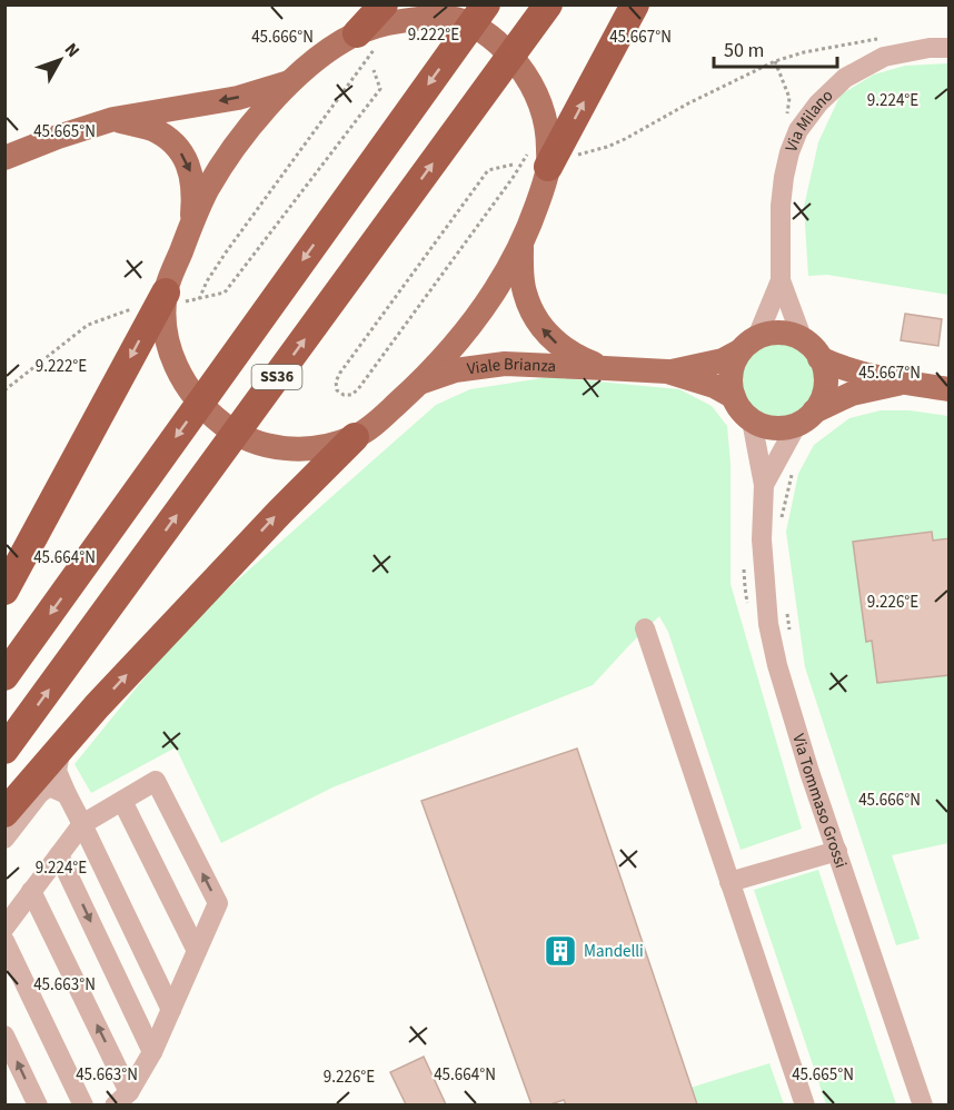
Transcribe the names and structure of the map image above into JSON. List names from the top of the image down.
{
  "streets": {
    "highway": ["SS36"],
    "main road": ["Viale Brianza"],
    "street": ["Via Milano", "Via Tommaso Grossi"]
  },
  "crossings": [
    ["Via Milano", "Viale Brianza"],
    ["Via Milano", "Via Tommaso Grossi"],
    ["Viale Brianza", "Via Tommaso Grossi"]
  ],
  "places": {
    "building": ["Mandelli"]
  },
  "scale_bar": "50 m",
  "north": "top right",
  "coordinates": [
    "9.222°E",
    "45.666°N",
    "45.667°N",
    "9.224°E",
    "45.665°N",
    "45.664°N",
    "9.226°E",
    "45.663°N"
  ]
}
